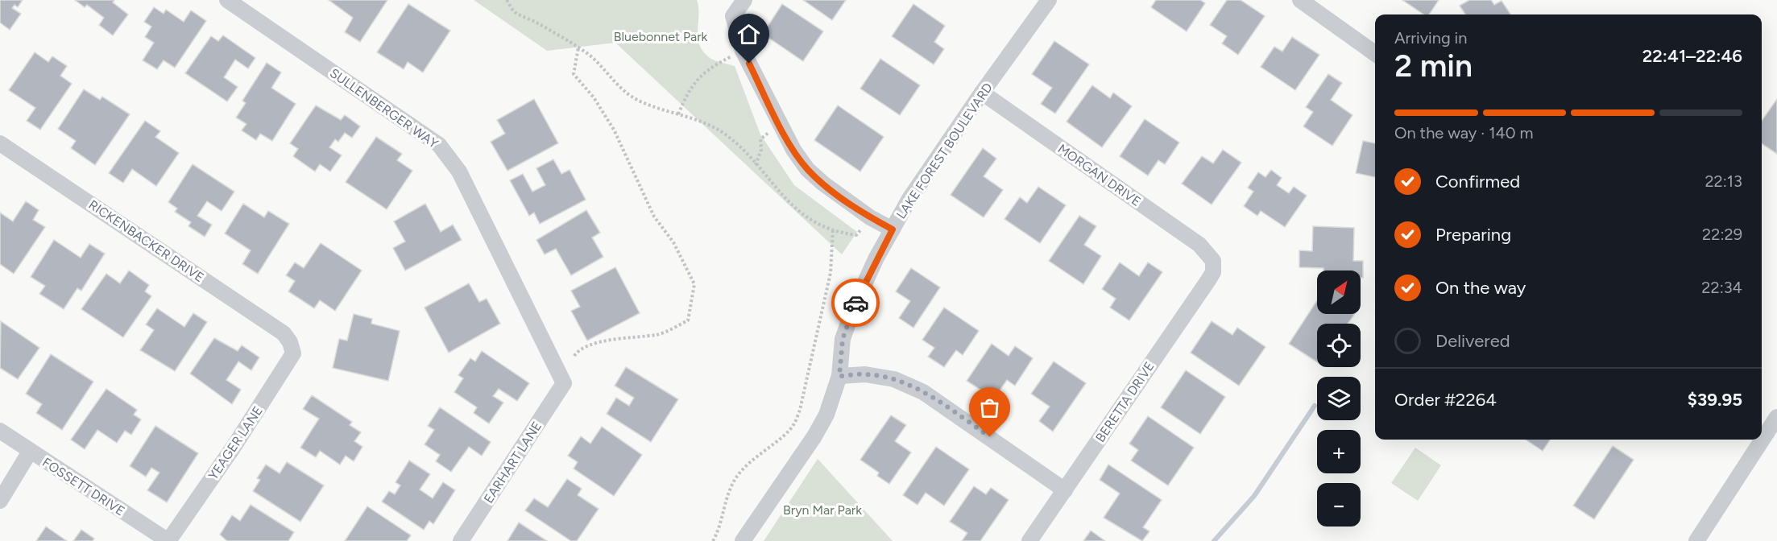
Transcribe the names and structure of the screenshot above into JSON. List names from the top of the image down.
{
  "streets": {
    "street": [
      "SULLENBERGER WAY",
      "LAKE FOREST BOULEVARD",
      "MORGAN DRIVE",
      "RICKENBACKER DRIVE",
      "BERETTA DRIVE",
      "YEAGER LANE",
      "EARHART LANE",
      "FOSSETT DRIVE"
    ]
  },
  "crossings": [
    ["SULLENBERGER WAY", "EARHART LANE"],
    ["LAKE FOREST BOULEVARD", "MORGAN DRIVE"],
    ["MORGAN DRIVE", "BERETTA DRIVE"],
    ["RICKENBACKER DRIVE", "YEAGER LANE"],
    ["YEAGER LANE", "FOSSETT DRIVE"]
  ],
  "parks": ["Bluebonnet Park", "Bryn Mar Park"],
  "north": "top right",
  "page": {
    "heading": ["2 min", "Arriving in", "22:41–22:46"],
    "panel": ["Order #2264", "$39.95"],
    "bar": "On the way · 140 m",
    "list": [
      ["Confirmed", "22:13"],
      ["Preparing", "22:29"],
      ["On the way", "22:34"],
      "Delivered"
    ],
    "map_buttons": ["+", "−"]
  }
}
